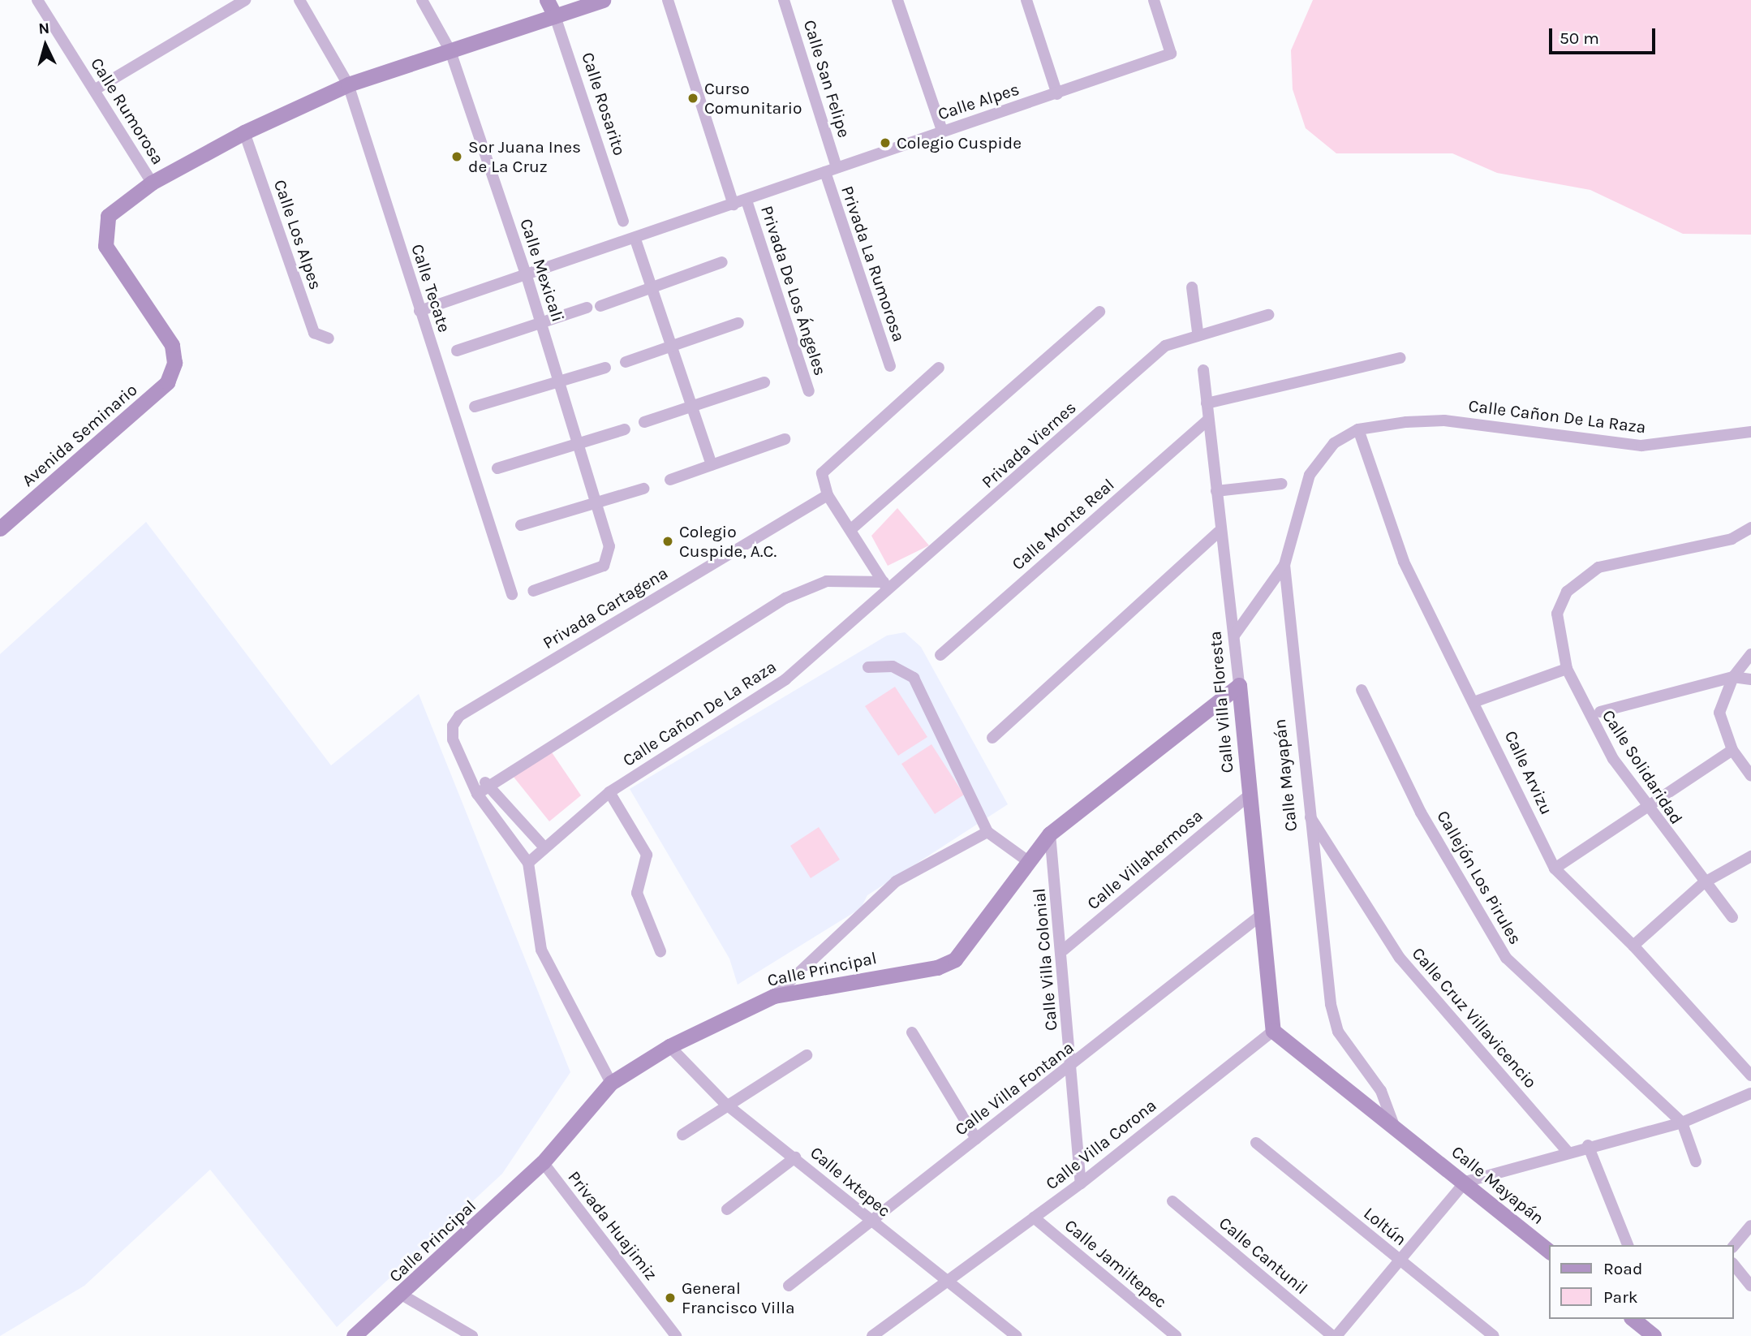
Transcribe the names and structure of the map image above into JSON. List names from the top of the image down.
{
  "streets": {
    "street": [
      "Calle San Felipe",
      "Calle Alpes",
      "Calle Rosarito",
      "Calle Rumorosa",
      "Calle Los Alpes",
      "Privada La Rumorosa",
      "Calle Mexicali",
      "Calle Tecate",
      "Privada De Los Ángeles",
      "Calle Cañon De La Raza",
      "Avenida Seminario",
      "Privada Viernes",
      "Calle Monte Real",
      "Privada Cartagena",
      "Calle Villa Floresta",
      "Calle Solidaridad",
      "Calle Arvizu",
      "Calle Mayapán",
      "Calle Villahermosa",
      "Callejón Los Pirules",
      "Calle Villa Colonial",
      "Calle Principal",
      "Calle Cruz Villavicencio",
      "Calle Villa Fontana",
      "Calle Villa Corona",
      "Calle Ixtepec",
      "Privada Huajimiz",
      "Loltún",
      "Calle Cantunil",
      "Calle Jamiltepec"
    ]
  },
  "crossings": [
    ["Calle San Felipe", "Calle Alpes"],
    ["Calle San Felipe", "Privada La Rumorosa"],
    ["Calle Alpes", "Privada La Rumorosa"],
    ["Calle Alpes", "Calle Mexicali"],
    ["Calle Alpes", "Calle Tecate"],
    ["Calle Alpes", "Privada De Los Ángeles"],
    ["Calle Rumorosa", "Avenida Seminario"],
    ["Calle Cañon De La Raza", "Privada Viernes"],
    ["Calle Cañon De La Raza", "Privada Cartagena"],
    ["Calle Cañon De La Raza", "Calle Arvizu"],
    ["Calle Cañon De La Raza", "Calle Mayapán"],
    ["Calle Monte Real", "Calle Villa Floresta"],
    ["Privada Cartagena", "Calle Principal"],
    ["Calle Villa Floresta", "Calle Mayapán"],
    ["Calle Villa Floresta", "Calle Villahermosa"],
    ["Calle Villa Floresta", "Calle Principal"],
    ["Calle Villa Floresta", "Calle Villa Fontana"],
    ["Calle Villa Floresta", "Calle Villa Corona"],
    ["Calle Arvizu", "Calle Mayapán"],
    ["Calle Mayapán", "Calle Cruz Villavicencio"],
    ["Calle Mayapán", "Calle Villa Corona"],
    ["Calle Villahermosa", "Calle Villa Colonial"],
    ["Calle Villa Colonial", "Calle Principal"],
    ["Calle Villa Colonial", "Calle Villa Fontana"],
    ["Calle Villa Colonial", "Calle Villa Corona"],
    ["Calle Principal", "Calle Ixtepec"],
    ["Calle Principal", "Privada Huajimiz"],
    ["Calle Villa Fontana", "Calle Ixtepec"],
    ["Calle Villa Corona", "Calle Ixtepec"],
    ["Calle Villa Corona", "Calle Jamiltepec"]
  ],
  "places": [
    "Curso Comunitario",
    "Colegio Cuspide",
    "Sor Juana Ines de La Cruz",
    "Colegio Cuspide, A.C.",
    "General Francisco Villa"
  ],
  "legend": ["Road", "Park"],
  "scale_bar": "50 m",
  "north": "top"
}
